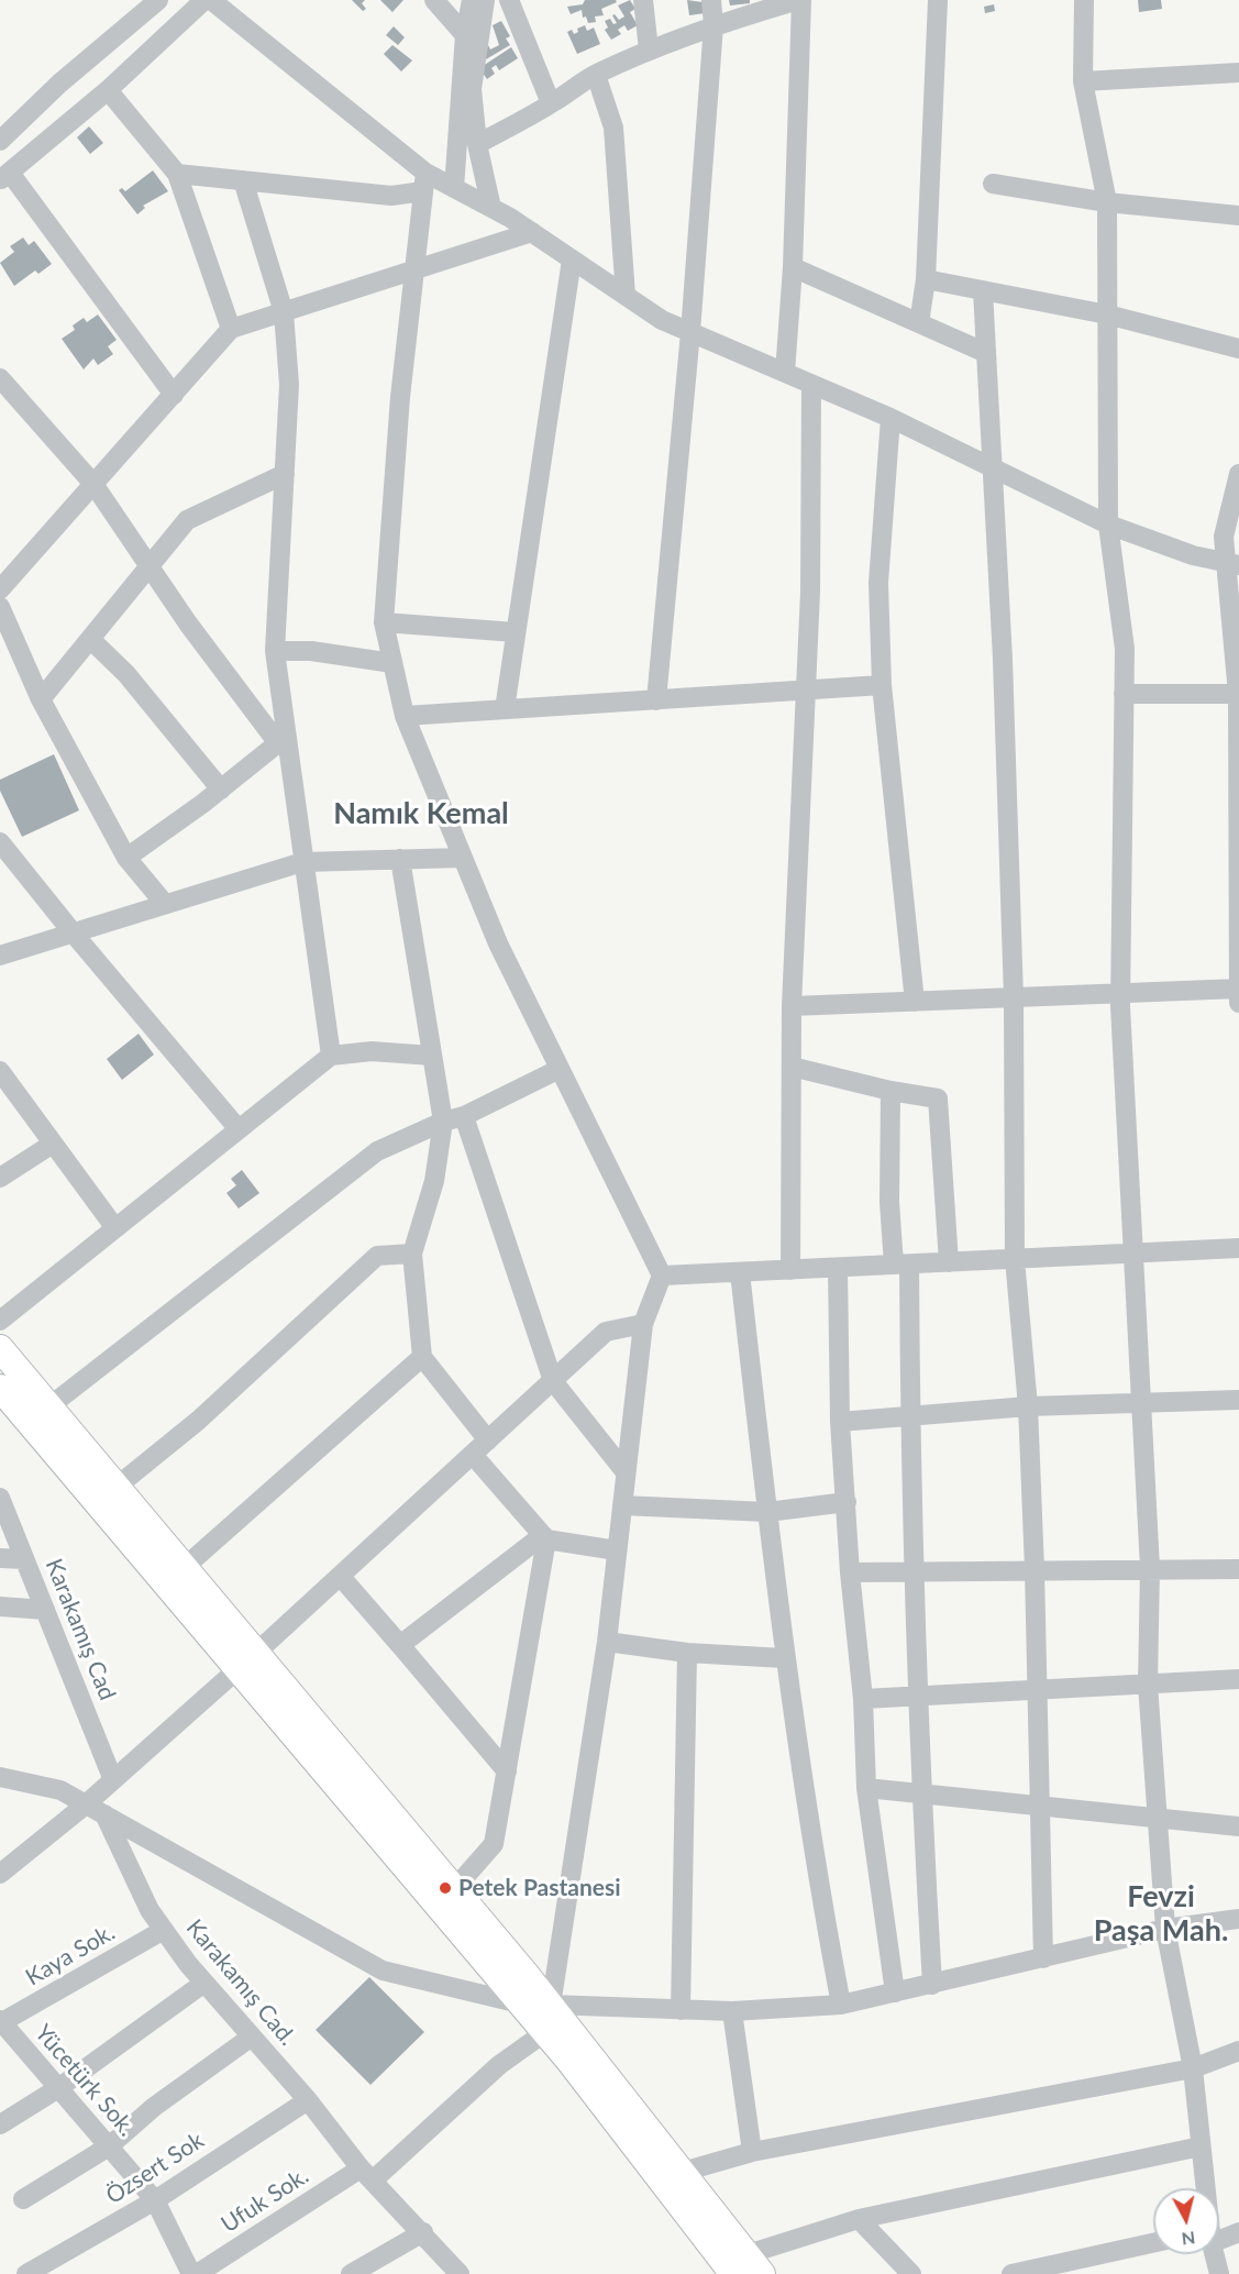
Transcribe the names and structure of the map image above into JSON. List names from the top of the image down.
{
  "streets": {
    "street": [
      "Karakamış Cad",
      "Kaya Sok.",
      "Karakamış Cad.",
      "Yücetürk Sok.",
      "Özsert Sok",
      "Ufuk Sok."
    ]
  },
  "crossings": [
    ["Kaya Sok.", "Karakamış Cad."],
    ["Kaya Sok.", "Yücetürk Sok."],
    ["Karakamış Cad.", "Özsert Sok"],
    ["Karakamış Cad.", "Ufuk Sok."],
    ["Yücetürk Sok.", "Özsert Sok"]
  ],
  "districts": ["Namık Kemal", "Fevzi Paşa Mah."],
  "places": ["Petek Pastanesi"],
  "north": "bottom"
}
